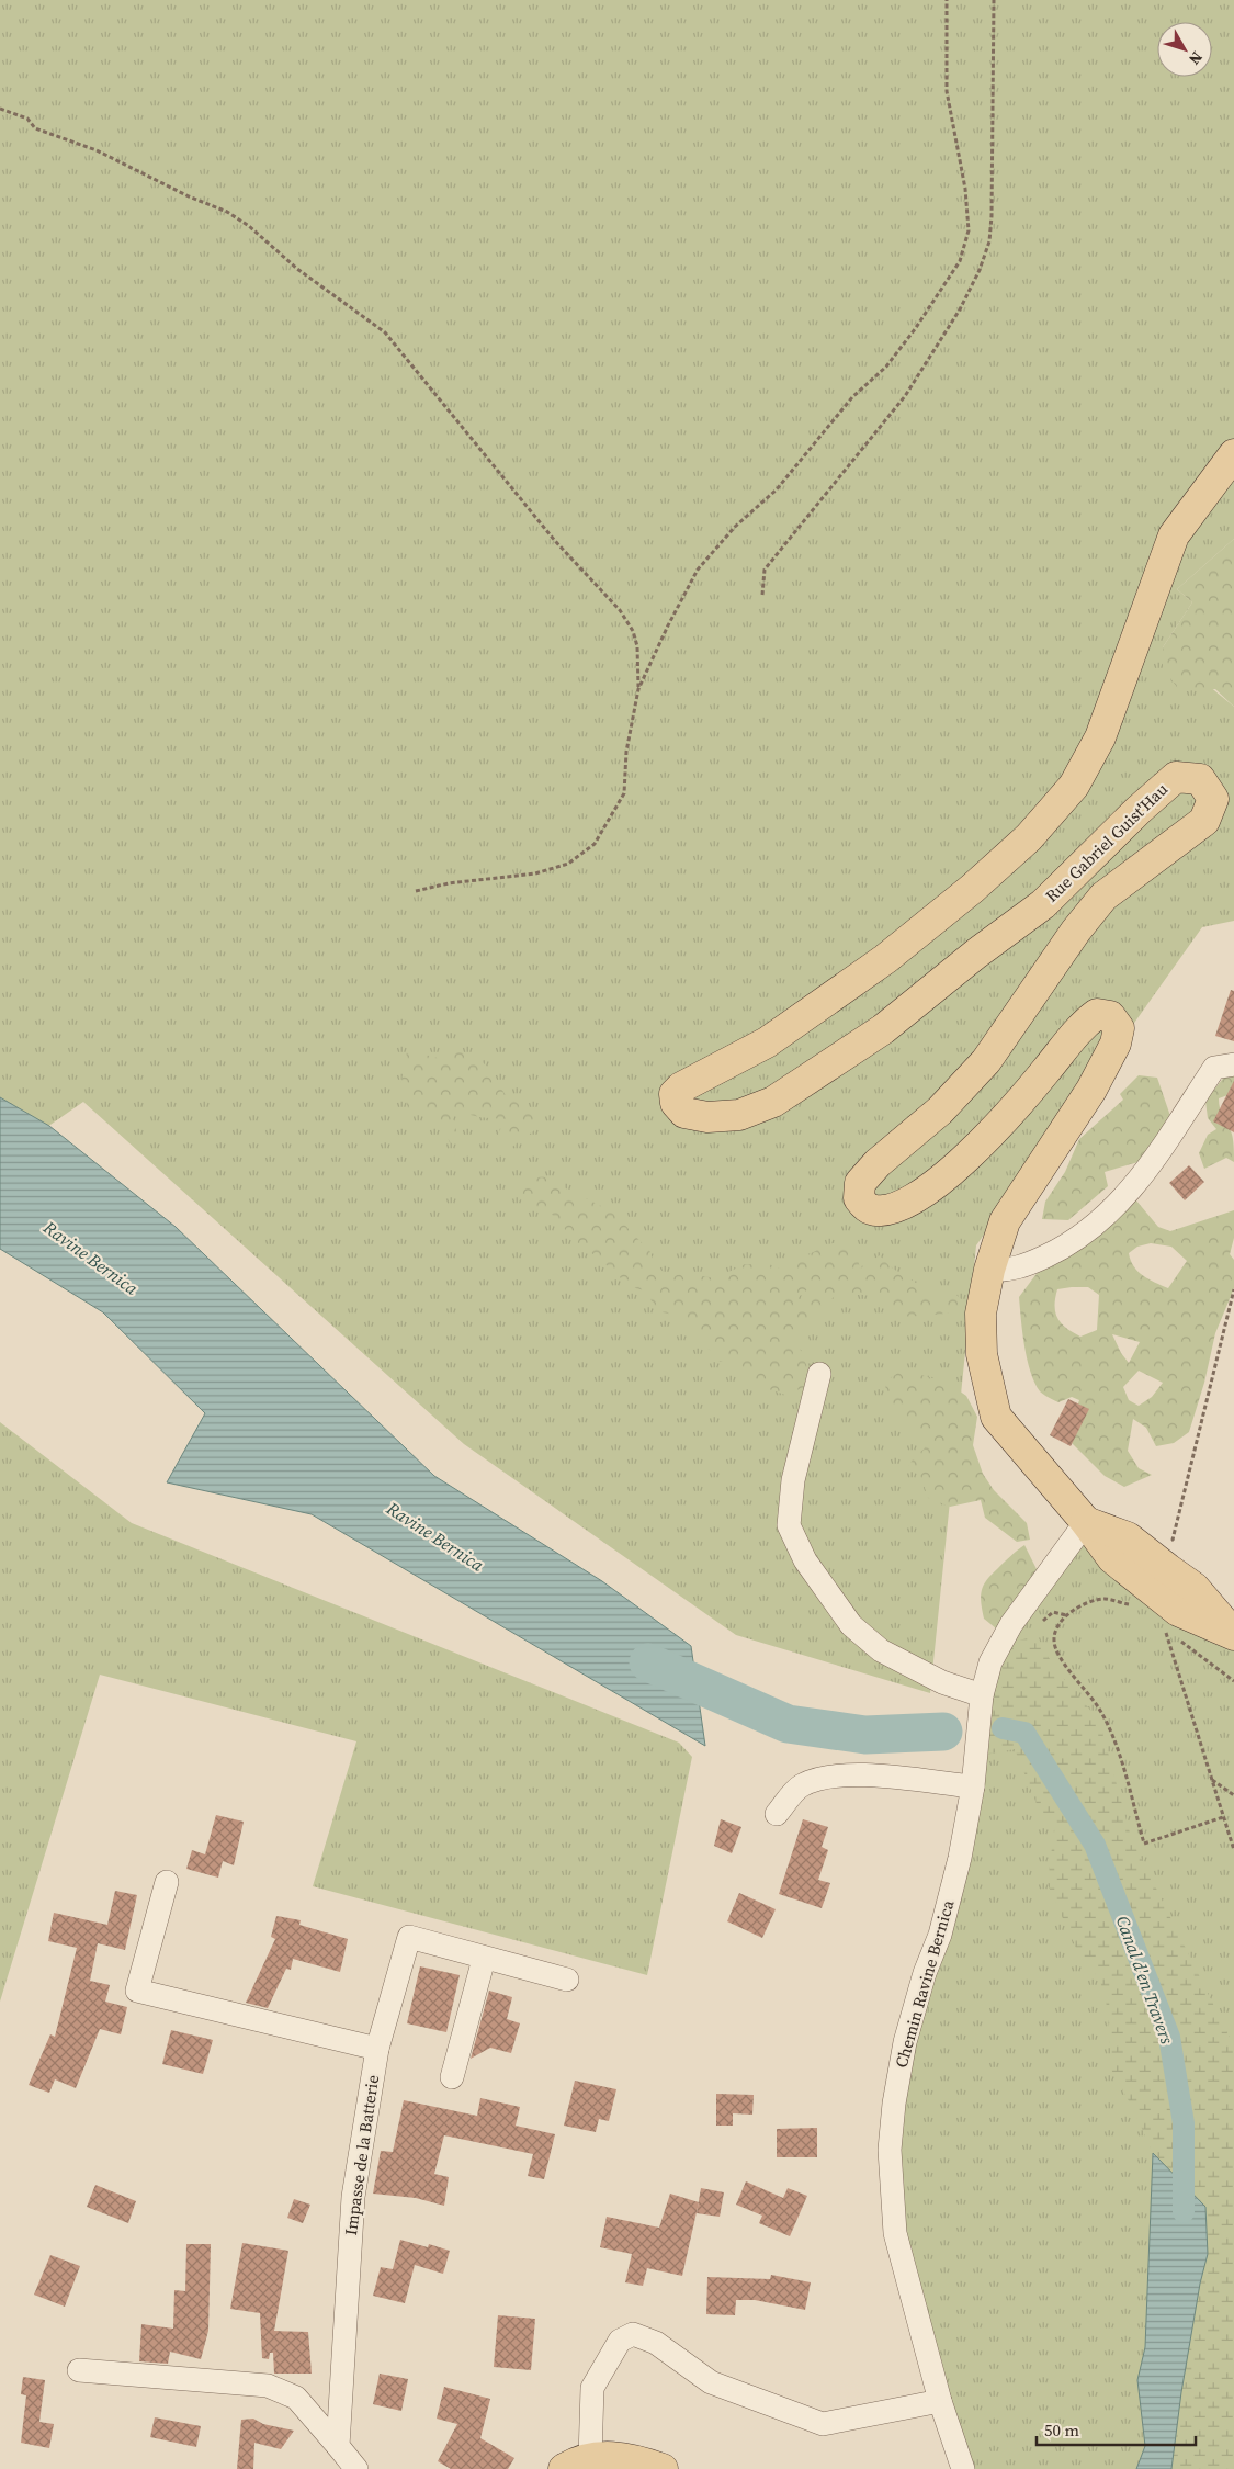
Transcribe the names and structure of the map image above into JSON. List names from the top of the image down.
{
  "streets": {
    "main road": ["Rue Gabriel Guist'Hau"],
    "street": ["Chemin Ravine Bernica", "Impasse de la Batterie"]
  },
  "crossings": [
    ["Rue Gabriel Guist'Hau", "Chemin Ravine Bernica"]
  ],
  "water": ["Ravine Bernica", "Canal d'en Travers"],
  "scale_bar": "50 m",
  "north": "bottom right"
}
